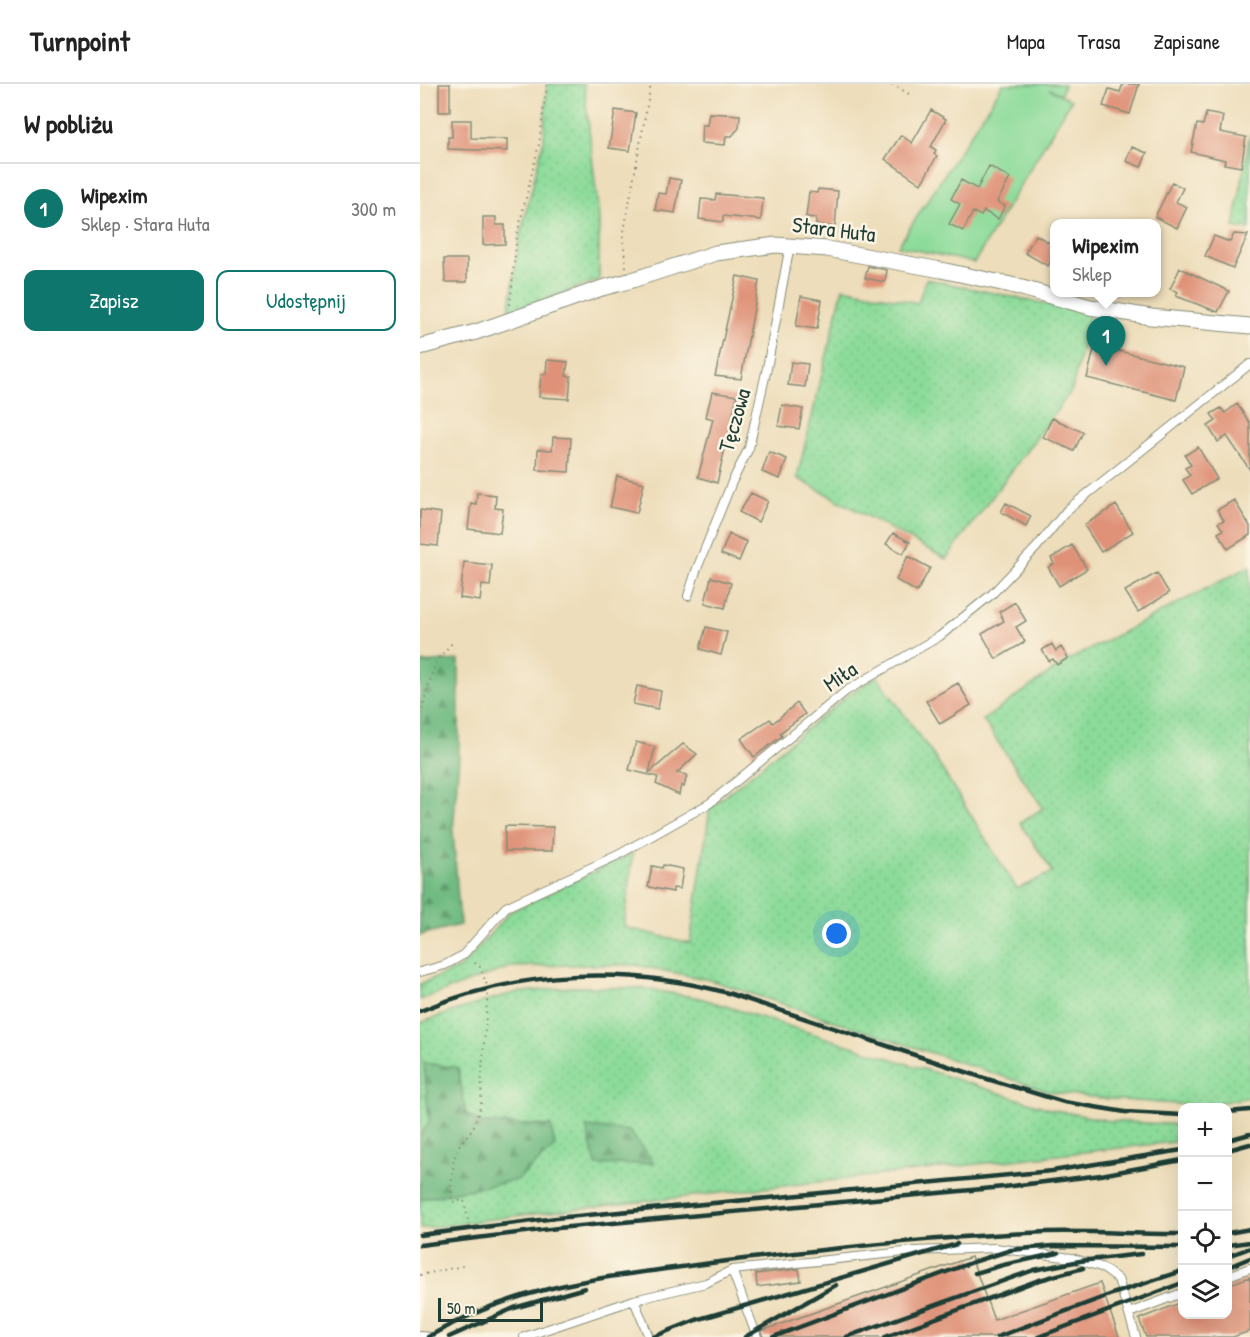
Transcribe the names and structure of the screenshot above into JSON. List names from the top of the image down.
{
  "streets": {
    "street": ["Stara Huta"],
    "lane": ["Tęczowa", "Miła"]
  },
  "crossings": [
    ["Stara Huta", "Tęczowa"]
  ],
  "scale_bar": "50 m",
  "page": {
    "header": "Turnpoint",
    "nav": ["Mapa", "Trasa", "Zapisane"],
    "heading": "W pobliżu",
    "list": [
      {
        "mark": "1",
        "name": "Wipexim",
        "note": "Sklep · Stara Huta",
        "value": "300 m"
      }
    ],
    "popup": ["Wipexim", "Sklep"],
    "buttons": ["Zapisz", "Udostępnij"],
    "pins": "1",
    "map_buttons": ["+", "−"],
    "scale": "50 m"
  }
}
